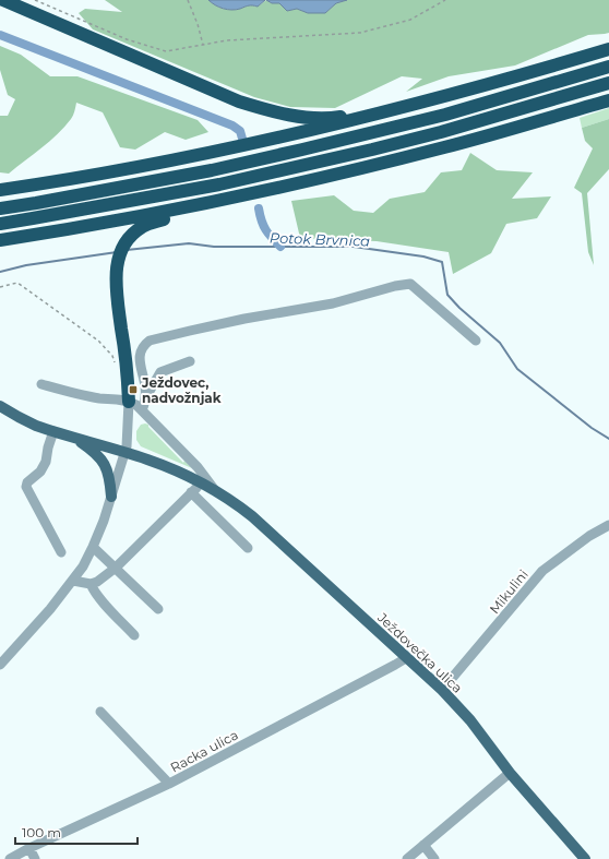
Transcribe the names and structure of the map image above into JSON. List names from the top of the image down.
{
  "streets": {
    "main road": ["Ježdovečka ulica"],
    "street": ["Mikulini", "Racka ulica"]
  },
  "crossings": [
    ["Mikulini", "Ježdovečka ulica"],
    ["Ježdovečka ulica", "Racka ulica"]
  ],
  "water": ["Potok Brvnica"],
  "places": {
    "transit": ["Ježdovec, nadvožnjak"]
  },
  "scale_bar": "100 m"
}
